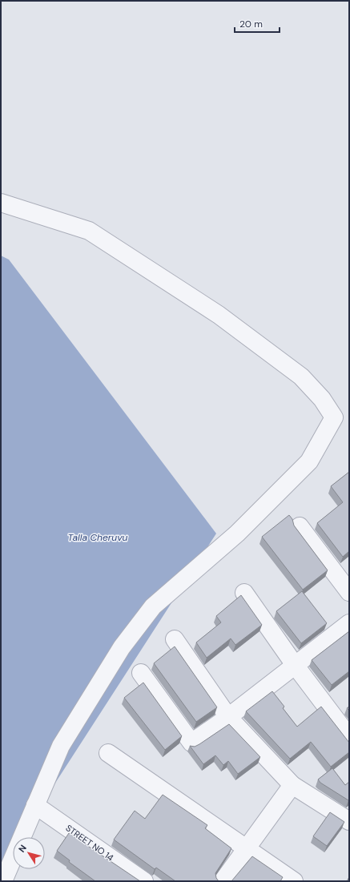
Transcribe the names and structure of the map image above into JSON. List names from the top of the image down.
{
  "streets": {
    "street": ["STREET NO 14"]
  },
  "water": ["Talla Cheruvu"],
  "scale_bar": "20 m",
  "north": "top left"
}
